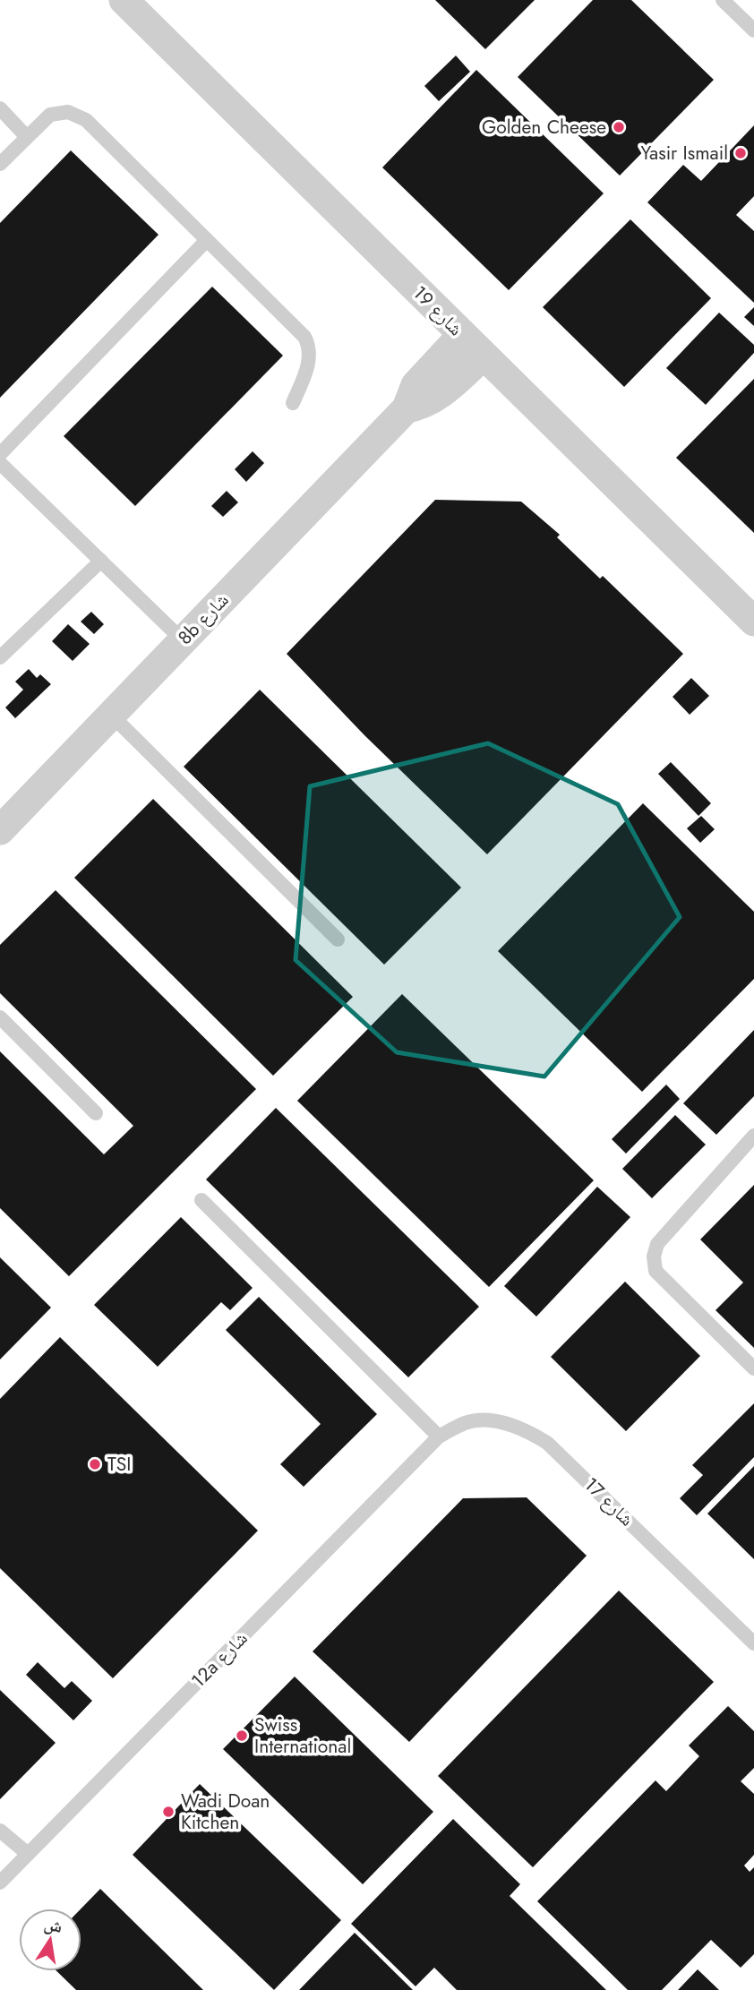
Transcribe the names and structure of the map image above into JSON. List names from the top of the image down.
{
  "streets": {
    "street": ["شارع 19", "8b شارع"],
    "lane": ["شارع 17", "12a شارع"]
  },
  "crossings": [
    ["شارع 19", "8b شارع"],
    ["شارع 17", "12a شارع"]
  ],
  "places": [
    "Golden Cheese",
    "Yasir Ismail",
    "TSI",
    "Swiss International",
    "Wadi Doan Kitchen"
  ],
  "north": "top"
}
